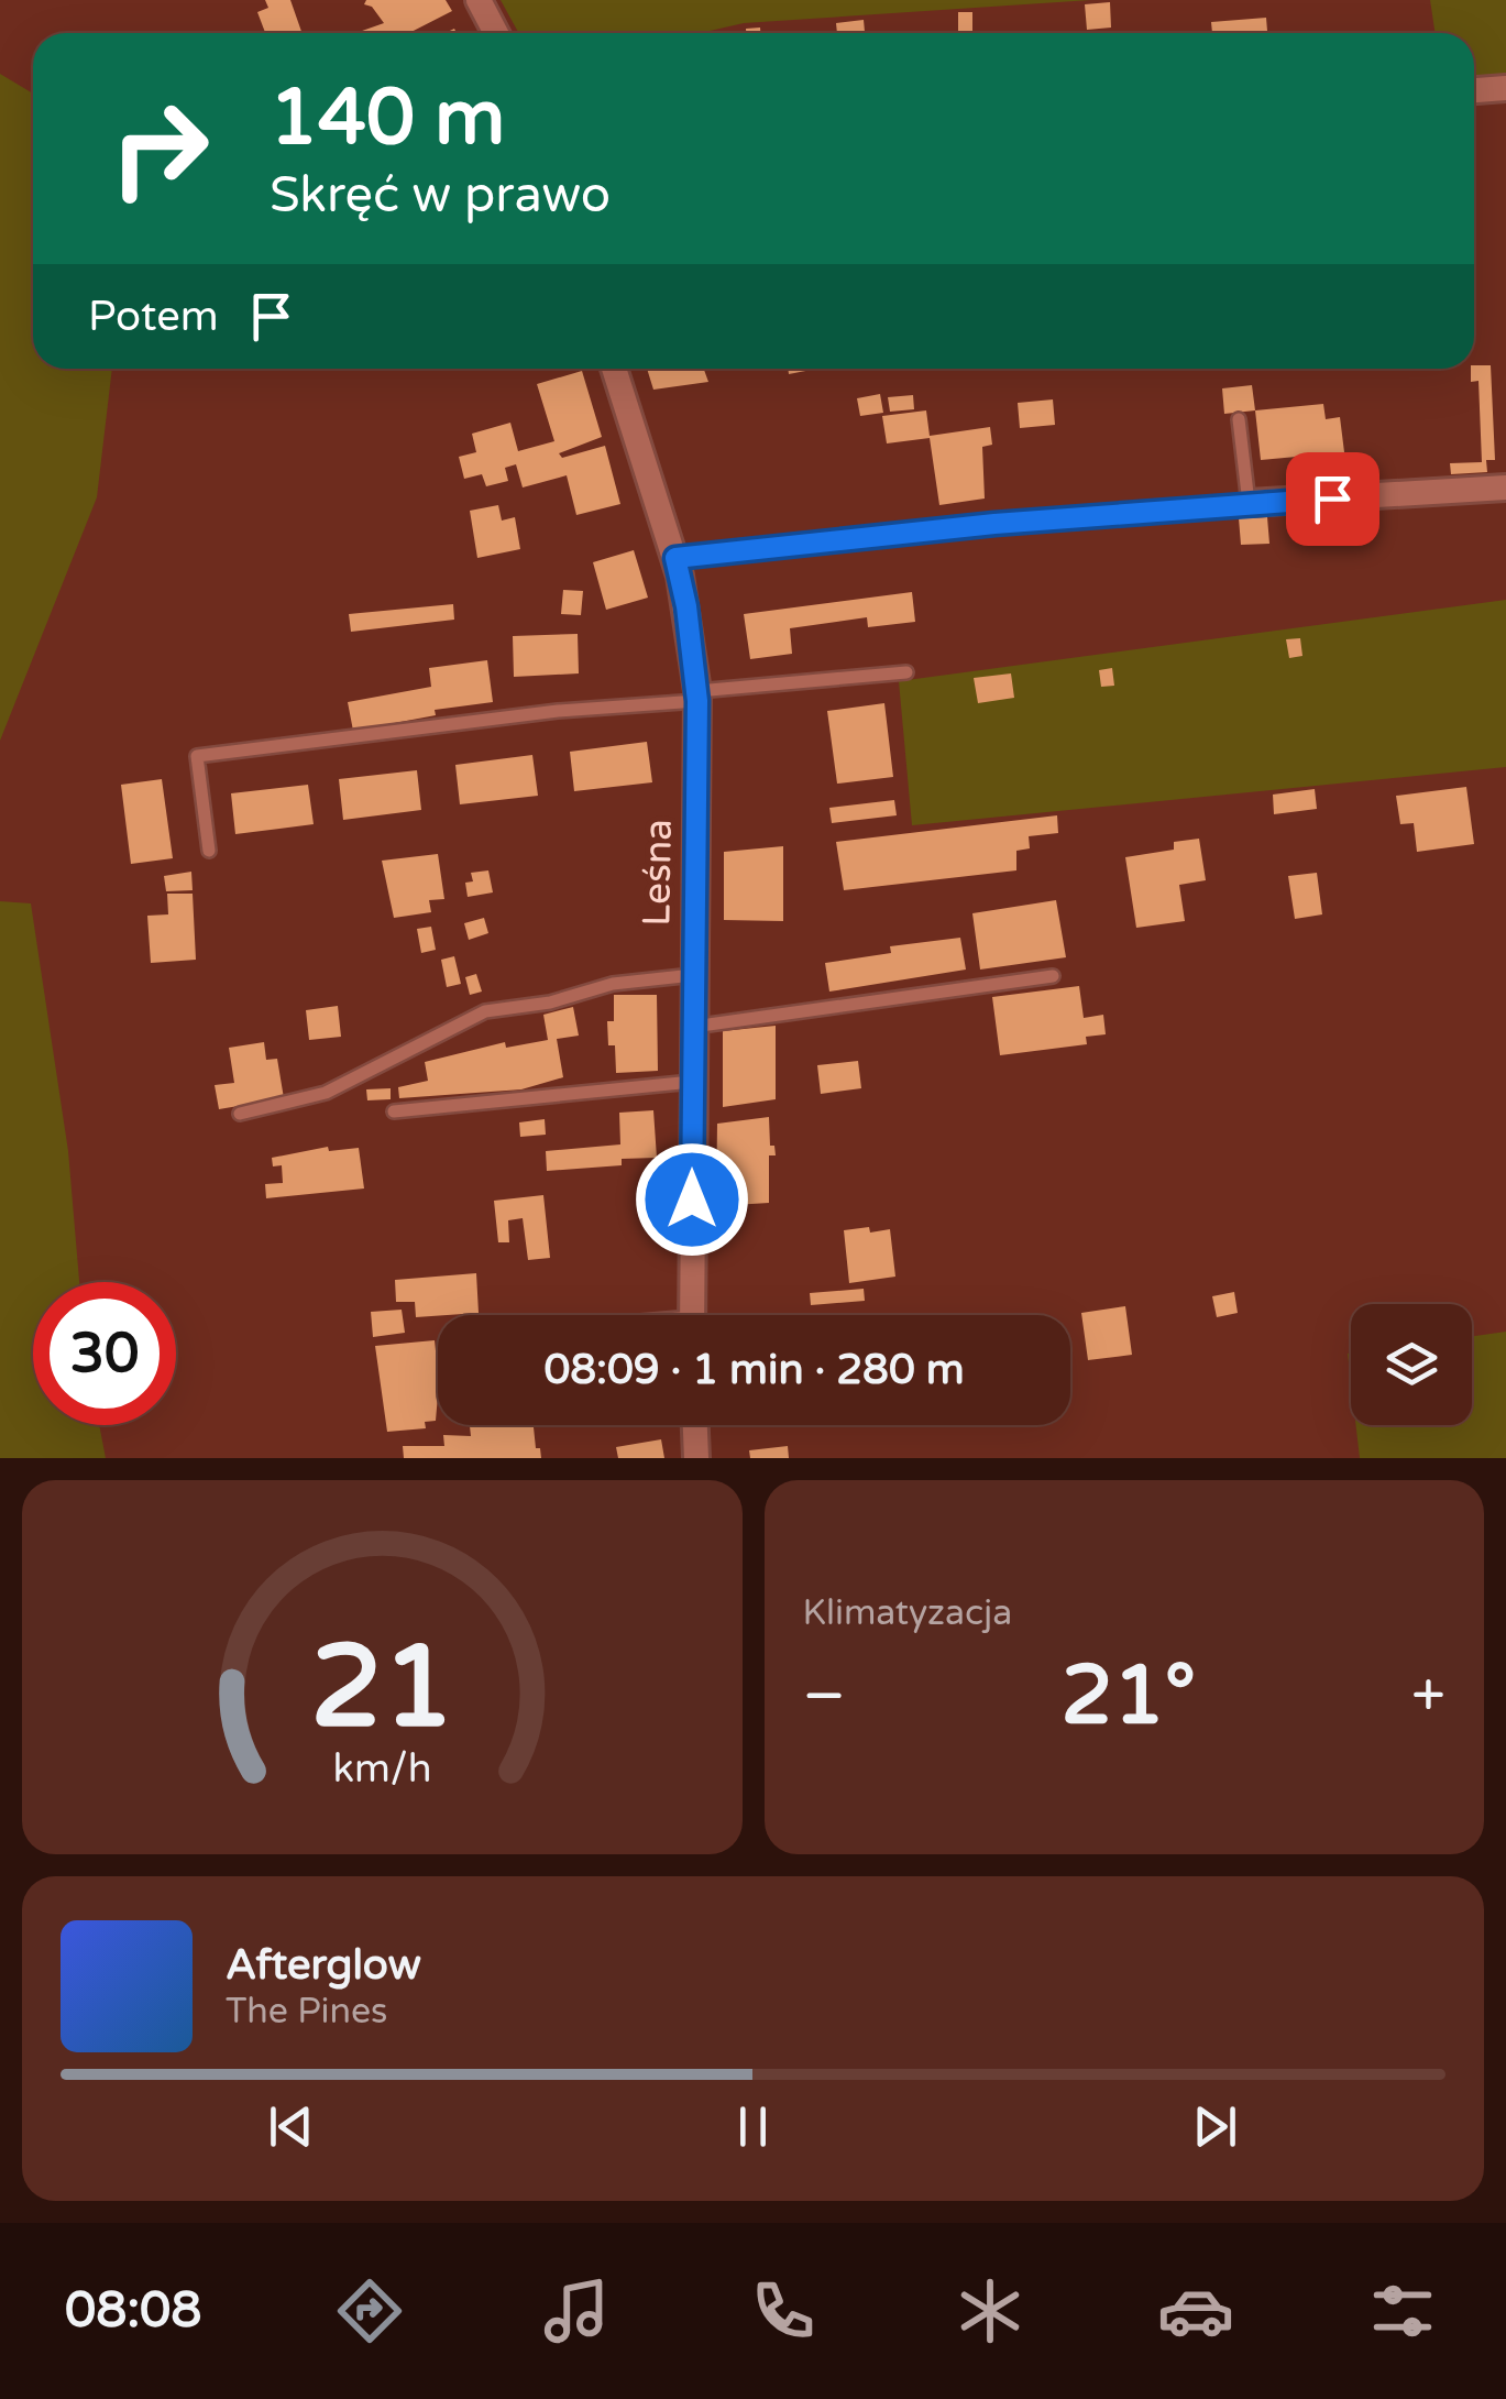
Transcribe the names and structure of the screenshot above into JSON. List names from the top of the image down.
{
  "streets": {
    "street": ["Leśna"]
  },
  "page": {
    "turn": ["140 m", "Skręć w prawo"],
    "then": "Potem",
    "limit": "30",
    "trip": "08:09 · 1 min · 280 m",
    "tile": "Klimatyzacja",
    "heat": ["−", "21°", "+"],
    "song": ["Afterglow", "The Pines"],
    "tabs": "08:08",
    "gauge": ["21", "km/h"]
  }
}
